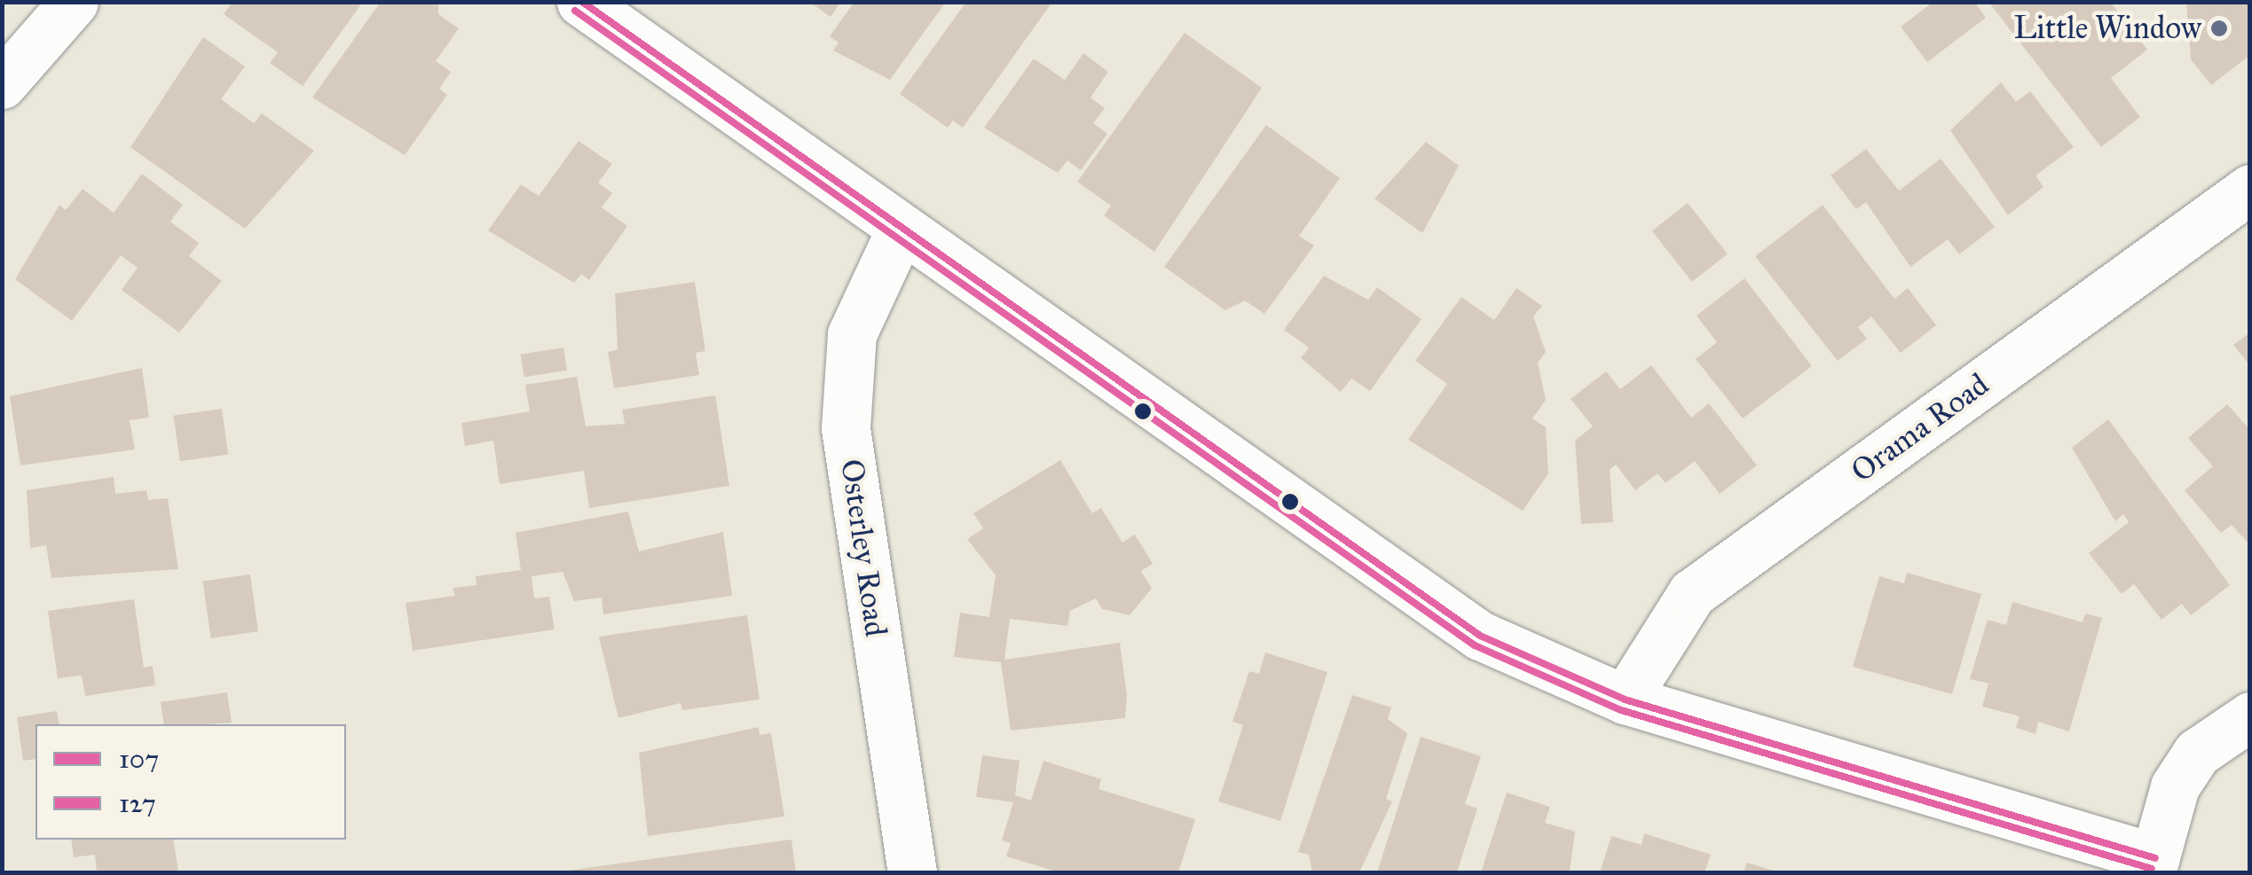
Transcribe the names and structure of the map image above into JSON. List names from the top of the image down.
{
  "streets": {
    "street": ["Orama Road", "Osterley Road"]
  },
  "places": ["Little Window"],
  "lines": ["transit line 107", "transit line 127"],
  "legend": ["107", "127"]
}
